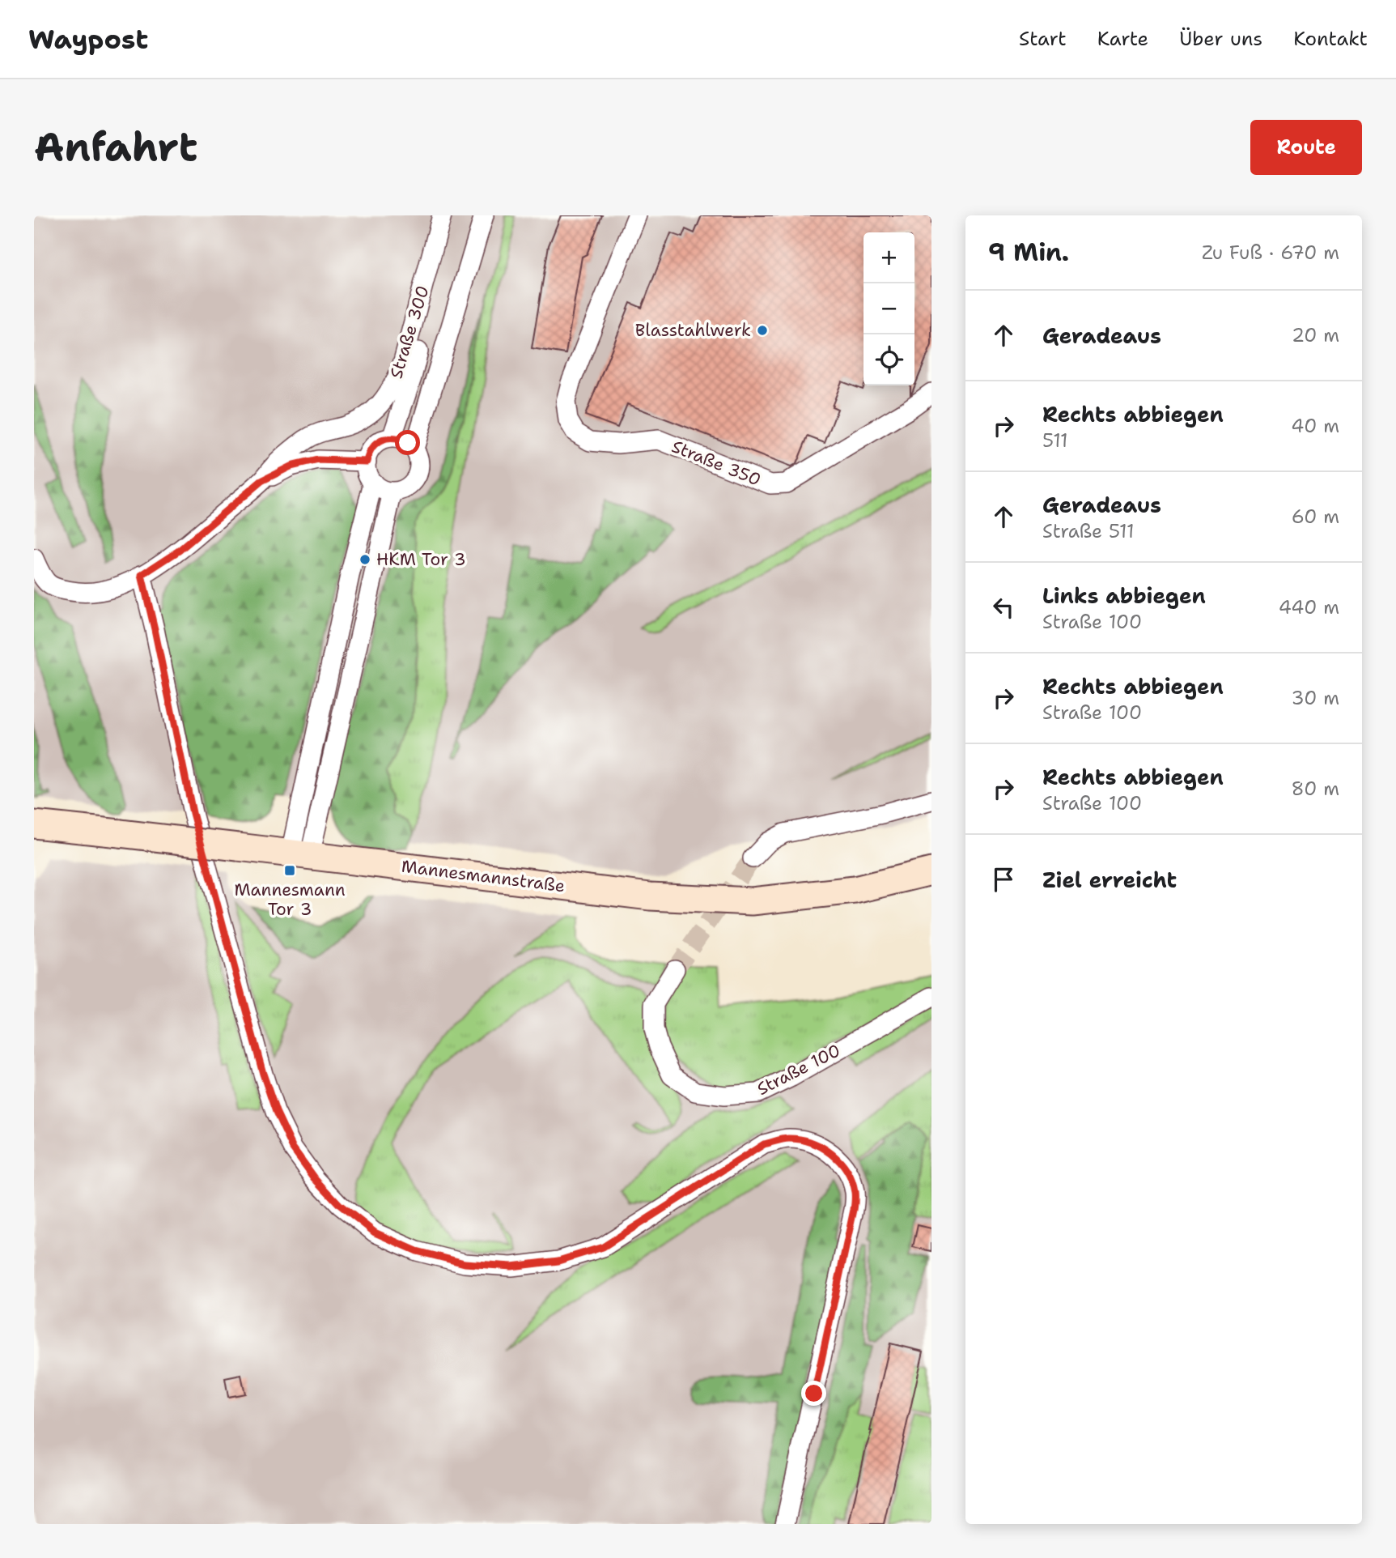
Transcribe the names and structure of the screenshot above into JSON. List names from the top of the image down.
{
  "streets": {
    "main road": ["Mannesmannstraße"],
    "street": ["Straße 300", "Straße 350", "Straße 100"]
  },
  "places": {
    "other": ["Blasstahlwerk", "HKM Tor 3"],
    "transit": ["Mannesmann Tor 3"]
  },
  "page": {
    "header": "Waypost",
    "nav": [
      "Start",
      "Karte",
      "Über uns",
      "Kontakt"
    ],
    "buttons": "Route",
    "title": "Anfahrt",
    "heading": ["9 Min.", "Zu Fuß · 670 m"],
    "map_buttons": ["+", "−"],
    "list": [
      ["Geradeaus", "20 m"],
      ["Rechts abbiegen", "511", "40 m"],
      ["Geradeaus", "Straße 511", "60 m"],
      ["Links abbiegen", "Straße 100", "440 m"],
      ["Rechts abbiegen", "Straße 100", "30 m"],
      ["Rechts abbiegen", "Straße 100", "80 m"],
      "Ziel erreicht"
    ]
  }
}
